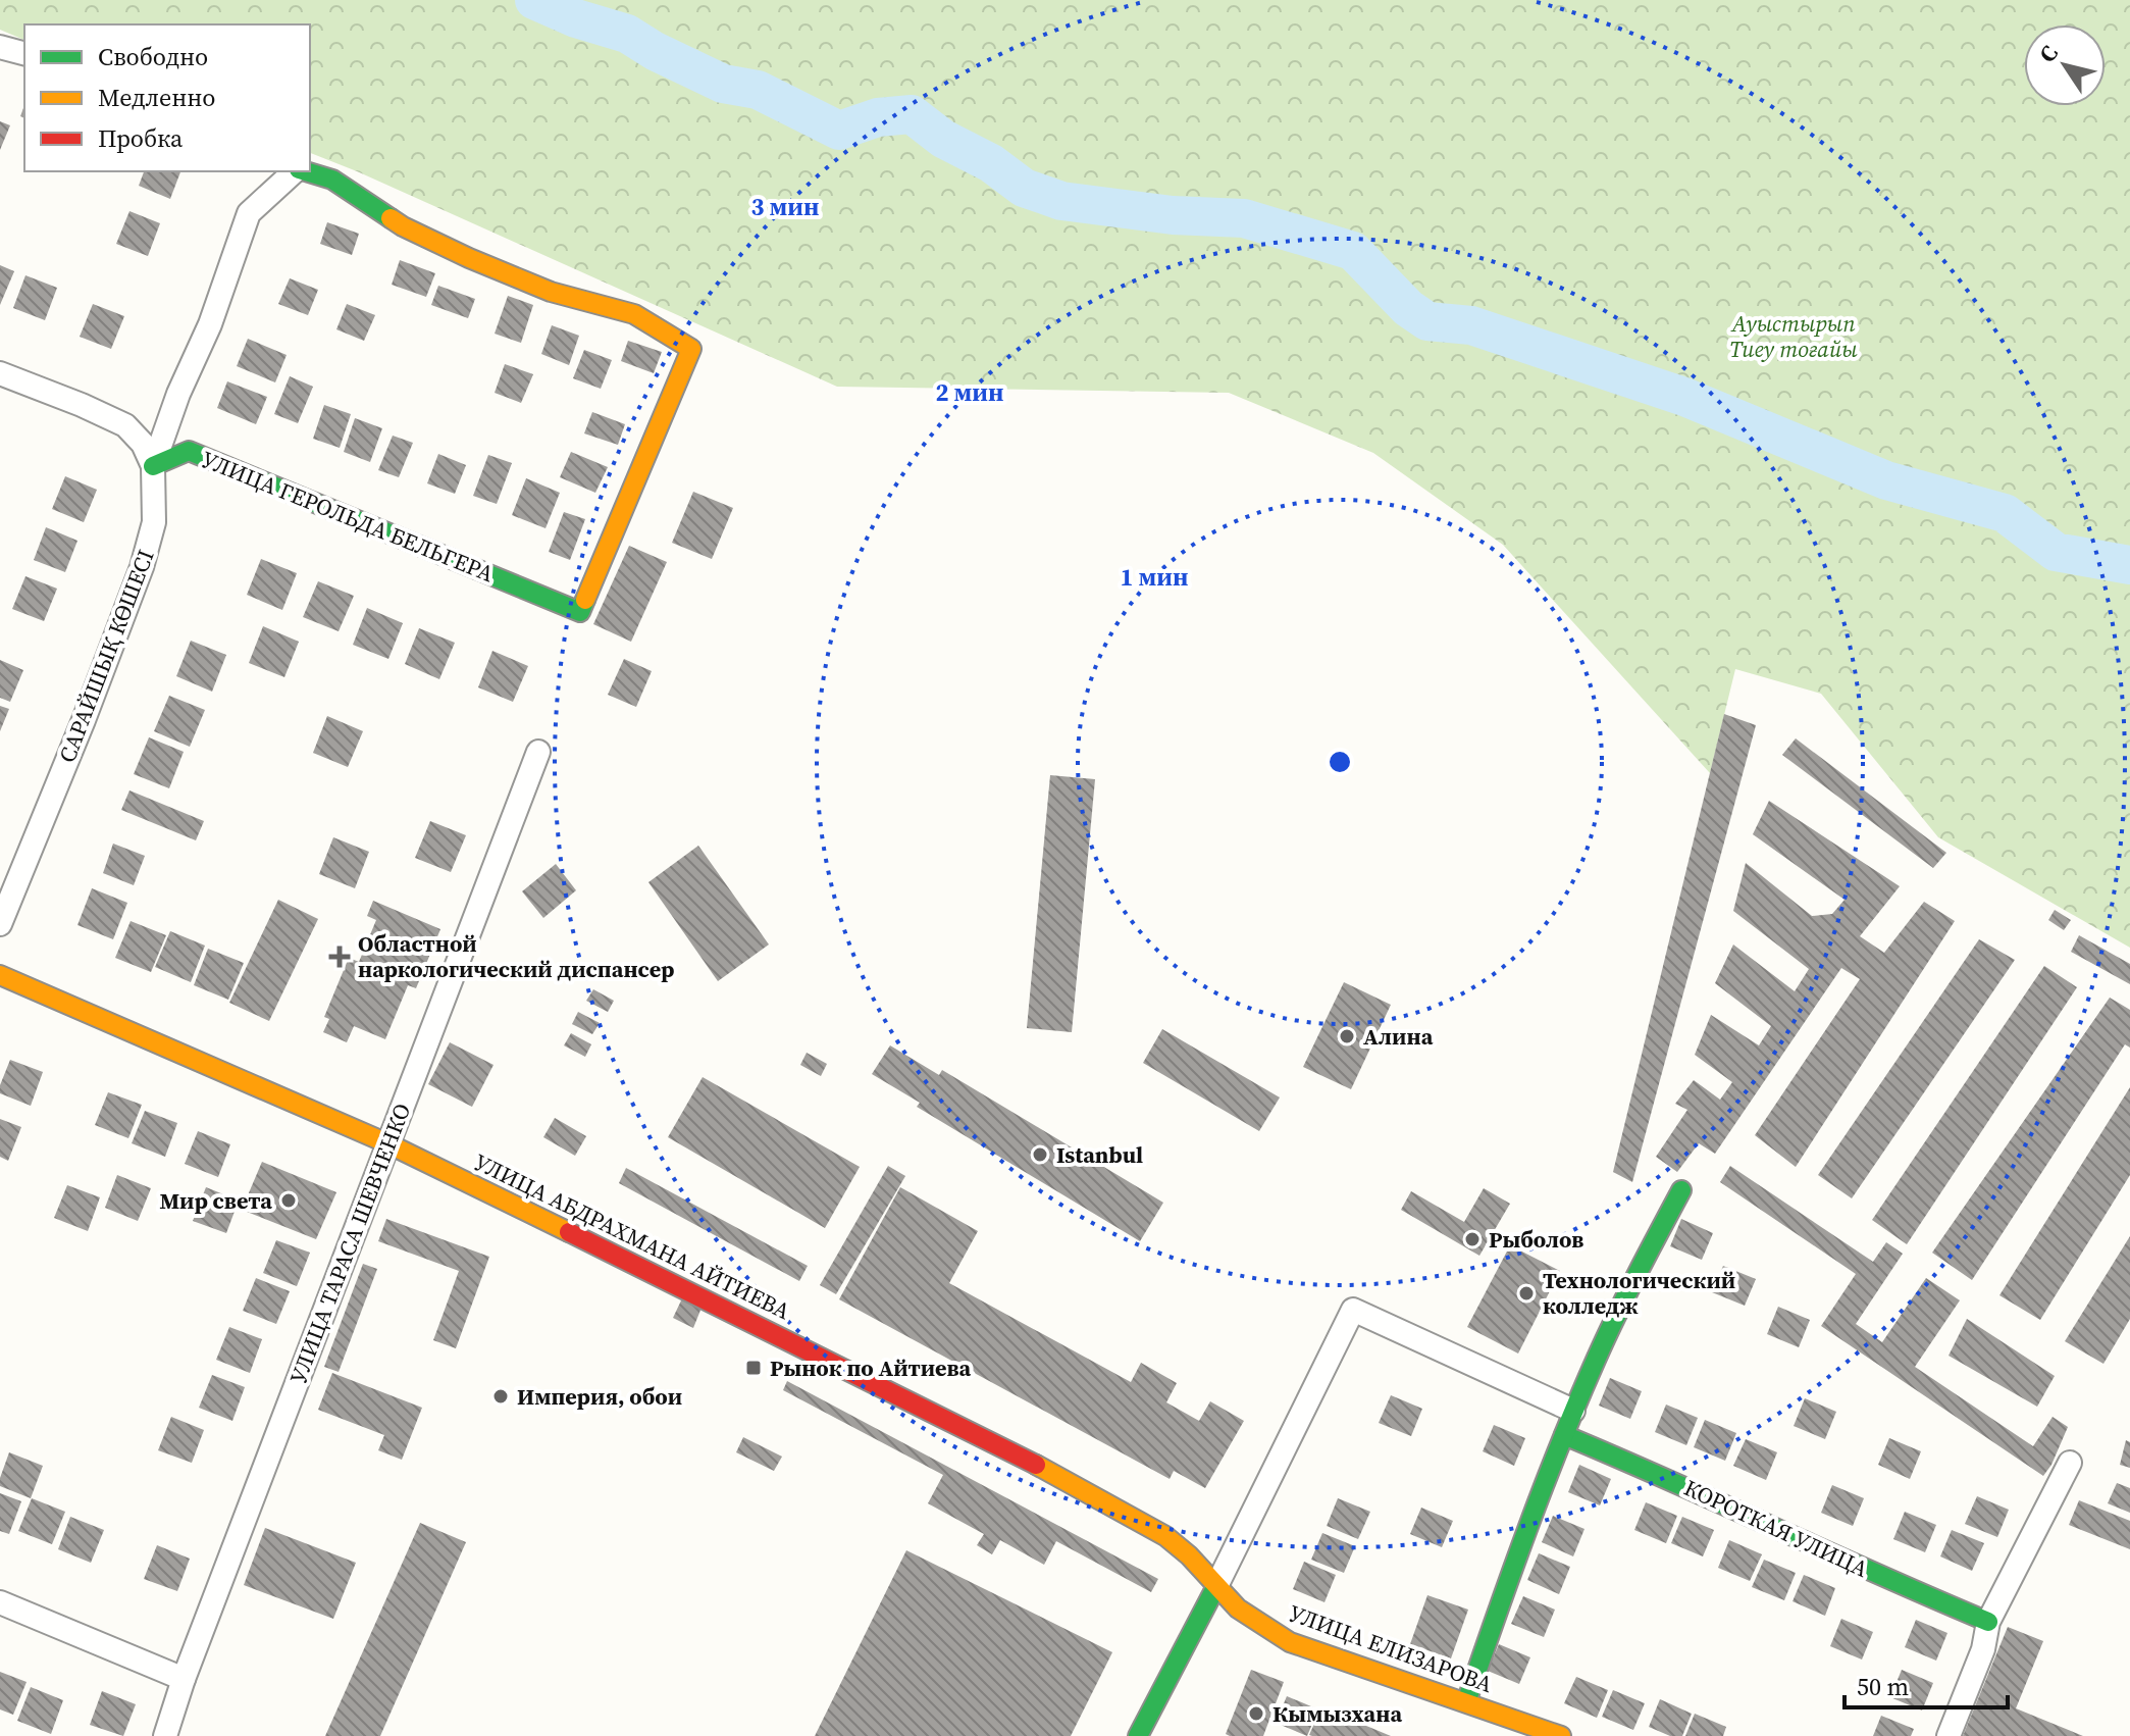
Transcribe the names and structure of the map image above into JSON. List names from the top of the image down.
{
  "streets": {
    "street": [
      "УЛИЦА ГЕРОЛЬДА БЕЛЬГЕРА",
      "САРАЙШЫҚ КӨШЕСІ",
      "УЛИЦА АБДРАХМАНА АЙТИЕВА",
      "УЛИЦА ТАРАСА ШЕВЧЕНКО",
      "КОРОТКАЯ УЛИЦА",
      "УЛИЦА ЕЛИЗАРОВА"
    ]
  },
  "crossings": [
    ["УЛИЦА ГЕРОЛЬДА БЕЛЬГЕРА", "САРАЙШЫҚ КӨШЕСІ"],
    ["УЛИЦА АБДРАХМАНА АЙТИЕВА", "УЛИЦА ТАРАСА ШЕВЧЕНКО"],
    ["УЛИЦА АБДРАХМАНА АЙТИЕВА", "УЛИЦА ЕЛИЗАРОВА"]
  ],
  "parks": ["Ауыстырып Тиеу тоғайы"],
  "places": {
    "health": ["Областной наркологический диспансер"],
    "other": [
      "Алина",
      "Istanbul",
      "Мир света",
      "Рыболов",
      "Технологический колледж",
      "Империя, обои",
      "Кымызхана"
    ],
    "transit": ["Рынок по Айтиева"]
  },
  "legend": ["Свободно", "Медленно", "Пробка"],
  "scale_bar": "50 m",
  "north": "top left",
  "rings": ["3 мин", "2 мин", "1 мин"]
}
